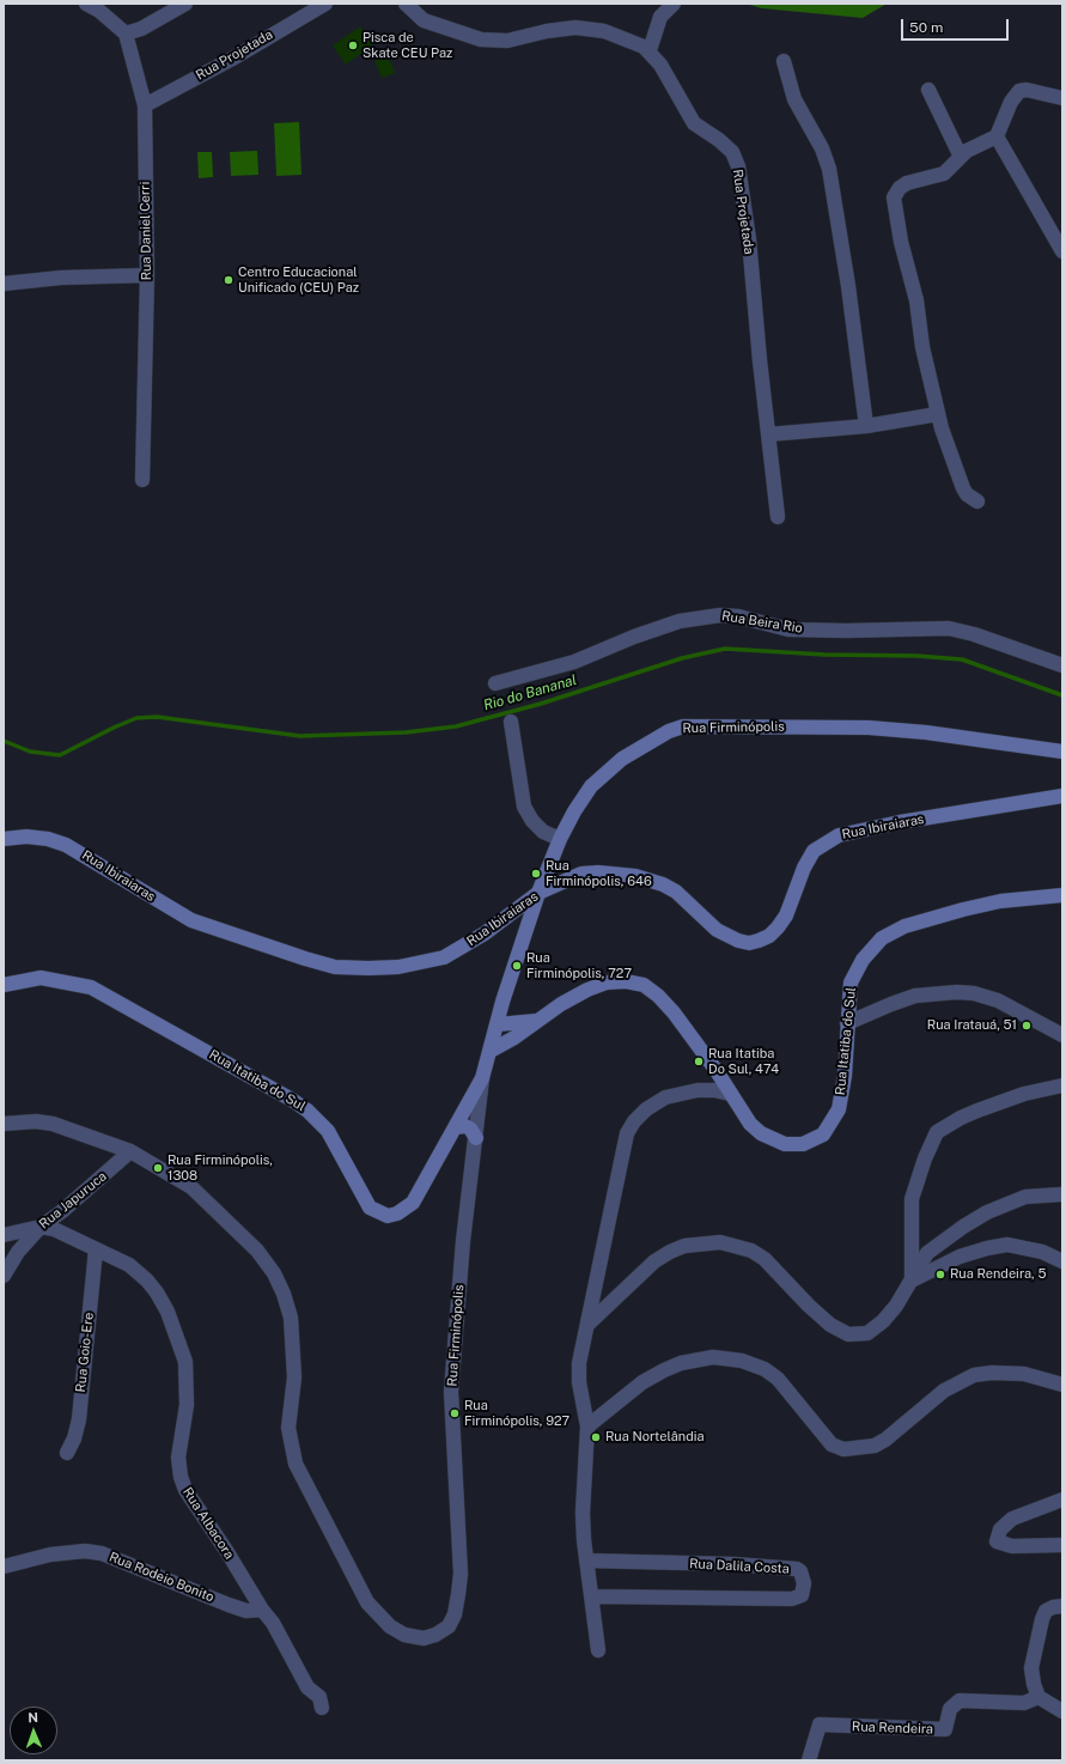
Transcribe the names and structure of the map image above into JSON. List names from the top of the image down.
{
  "streets": {
    "main road": ["Rua Firminópolis", "Rua Ibiraiaras", "Rua Itatiba do Sul"],
    "street": [
      "Rua Projetada",
      "Rua Daniel Cerri",
      "Rua Beira Rio",
      "Rua Japuruca",
      "Rua Goio-Ere",
      "Rua Albacora",
      "Rua Dalila Costa",
      "Rua Rodeio Bonito",
      "Rua Rendeira"
    ]
  },
  "crossings": [
    ["Rua Projetada", "Rua Daniel Cerri"],
    ["Rua Firminópolis", "Rua Ibiraiaras"],
    ["Rua Firminópolis", "Rua Itatiba do Sul"],
    ["Rua Firminópolis", "Rua Japuruca"],
    ["Rua Japuruca", "Rua Albacora"],
    ["Rua Goio-Ere", "Rua Albacora"],
    ["Rua Albacora", "Rua Rodeio Bonito"]
  ],
  "water": ["Rio do Bananal"],
  "places": [
    "Pisca de Skate CEU Paz",
    "Centro Educacional Unificado (CEU) Paz",
    "Rua Firminópolis, 646",
    "Rua Firminópolis, 727",
    "Rua Iratauá, 51",
    "Rua Itatiba Do Sul, 474",
    "Rua Firminópolis, 1308",
    "Rua Rendeira, 5",
    "Rua Firminópolis, 927",
    "Rua Nortelândia"
  ],
  "scale_bar": "50 m",
  "north": "top"
}
